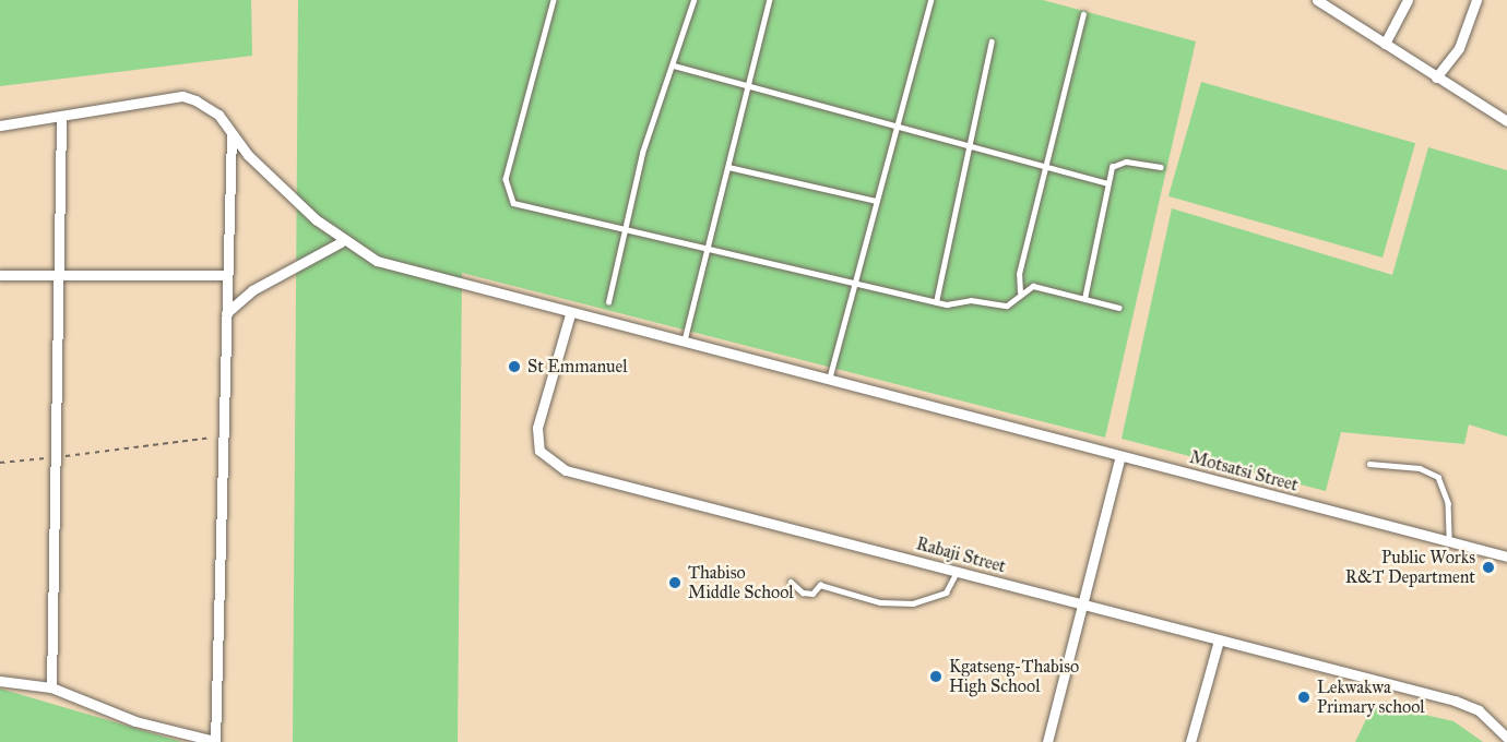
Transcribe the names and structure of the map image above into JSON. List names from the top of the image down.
{
  "streets": {
    "street": ["Motsatsi Street", "Rabaji Street"]
  },
  "crossings": [
    ["Motsatsi Street", "Rabaji Street"]
  ],
  "places": [
    "St Emmanuel",
    "Public Works R&T Department",
    "Thabiso Middle School",
    "Kgatseng-Thabiso High School",
    "Lekwakwa Primary school"
  ]
}
